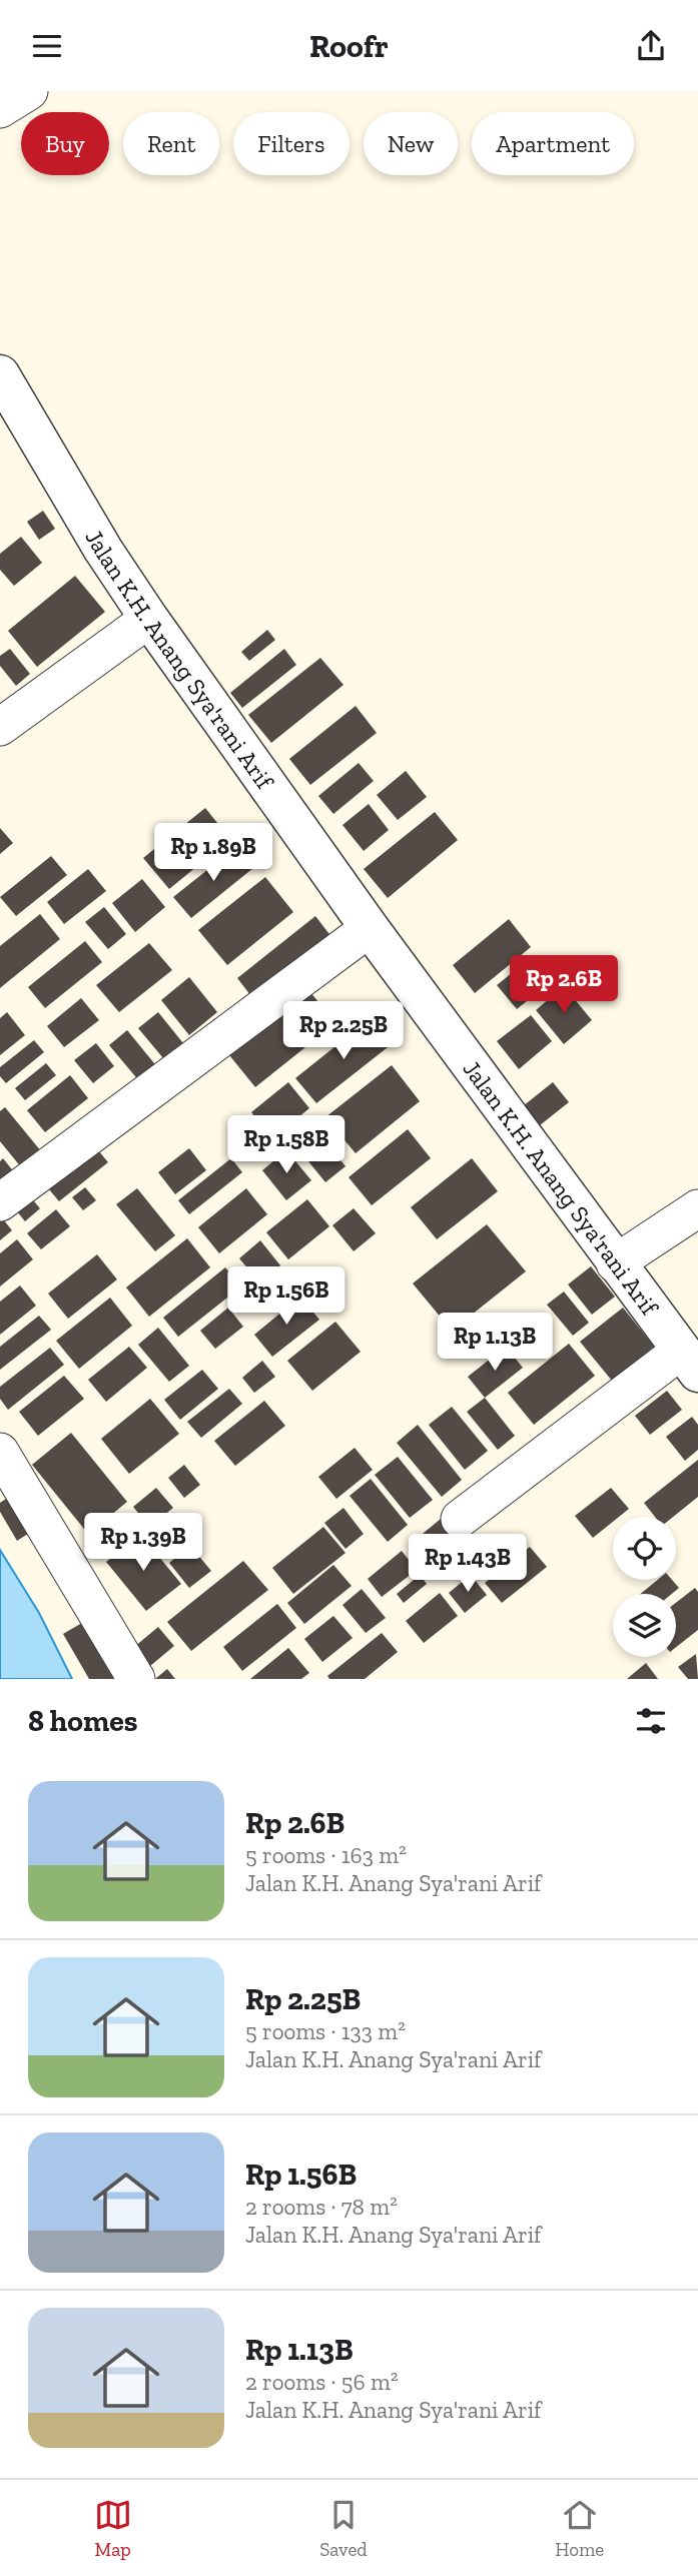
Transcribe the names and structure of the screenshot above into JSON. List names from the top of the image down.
{
  "streets": {
    "street": ["Jalan K.H. Anang Sya'rani Arif"]
  },
  "page": {
    "header": "Roofr",
    "chip": [
      "Buy",
      "Rent",
      "Filters",
      "New",
      "Apartment"
    ],
    "price": [
      "Rp 1.89B",
      "Rp 2.6B",
      "Rp 2.25B",
      "Rp 1.58B",
      "Rp 1.56B",
      "Rp 1.13B",
      "Rp 1.39B",
      "Rp 1.43B"
    ],
    "heading": "8 homes",
    "list": [
      {
        "name": "Rp 2.6B",
        "note": "5 rooms · 163 m² · Jalan K.H. Anang Sya'rani Arif"
      },
      {
        "name": "Rp 2.25B",
        "note": "5 rooms · 133 m² · Jalan K.H. Anang Sya'rani Arif"
      },
      {
        "name": "Rp 1.56B",
        "note": "2 rooms · 78 m² · Jalan K.H. Anang Sya'rani Arif"
      },
      {
        "name": "Rp 1.13B",
        "note": "2 rooms · 56 m² · Jalan K.H. Anang Sya'rani Arif"
      }
    ],
    "tabs": ["Map", "Saved", "Home"]
  }
}
